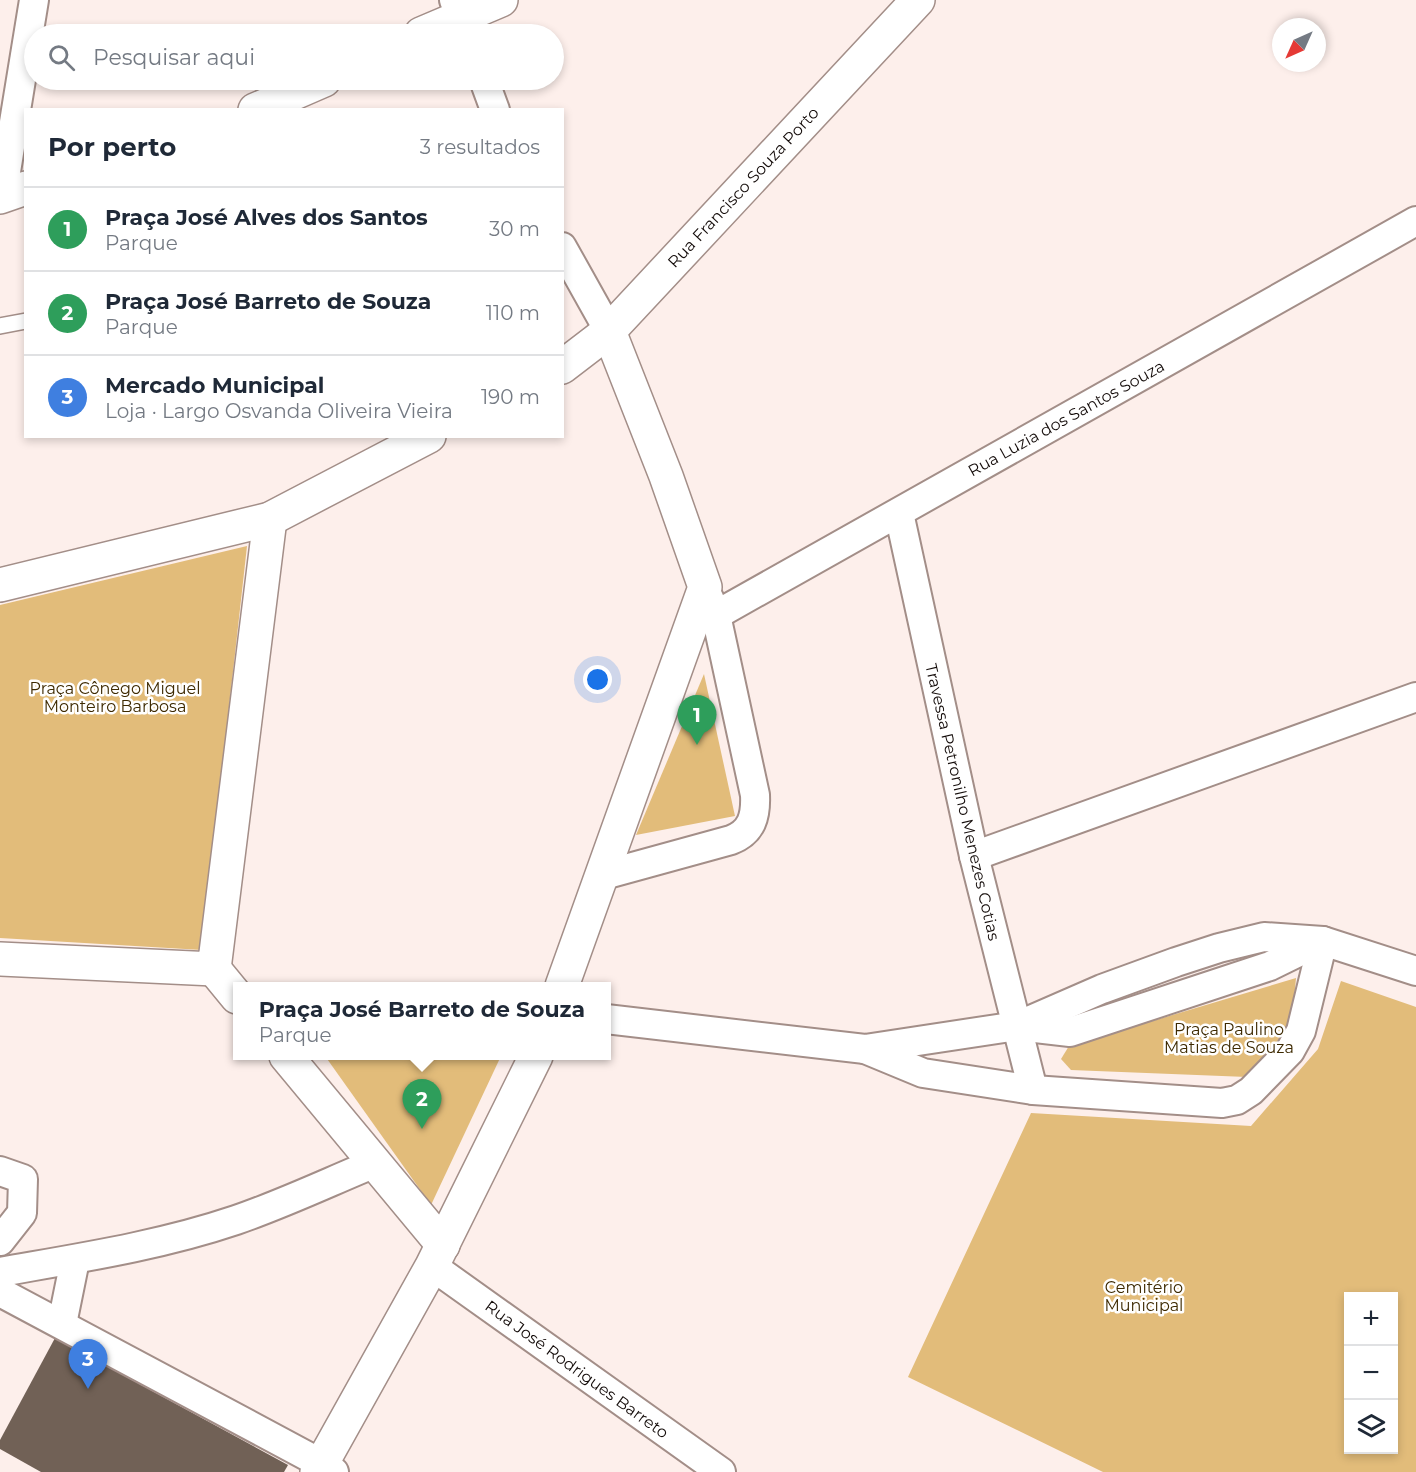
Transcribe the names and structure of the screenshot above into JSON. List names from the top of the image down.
{
  "streets": {
    "street": [
      "Rua Francisco Souza Porto",
      "Rua Luzia dos Santos Souza",
      "Travessa Petronilho Menezes Cotias",
      "Rua José Rodrigues Barreto"
    ]
  },
  "crossings": [
    ["Rua Luzia dos Santos Souza", "Travessa Petronilho Menezes Cotias"]
  ],
  "parks": ["Praça Cônego Miguel Monteiro Barbosa", "Praça Paulino Matias de Souza", "Cemitério Municipal"],
  "north": "bottom left",
  "page": {
    "search": "Pesquisar aqui",
    "heading": ["Por perto", "3 resultados"],
    "list": [
      {
        "mark": "1",
        "name": "Praça José Alves dos Santos",
        "note": "Parque",
        "value": "30 m"
      },
      {
        "mark": "2",
        "name": "Praça José Barreto de Souza",
        "note": "Parque",
        "value": "110 m"
      },
      {
        "mark": "3",
        "name": "Mercado Municipal",
        "note": "Loja · Largo Osvanda Oliveira Vieira",
        "value": "190 m"
      }
    ],
    "pins": ["1", "2", "3"],
    "popup": ["Praça José Barreto de Souza", "Parque"],
    "map_buttons": ["+", "−"]
  }
}
